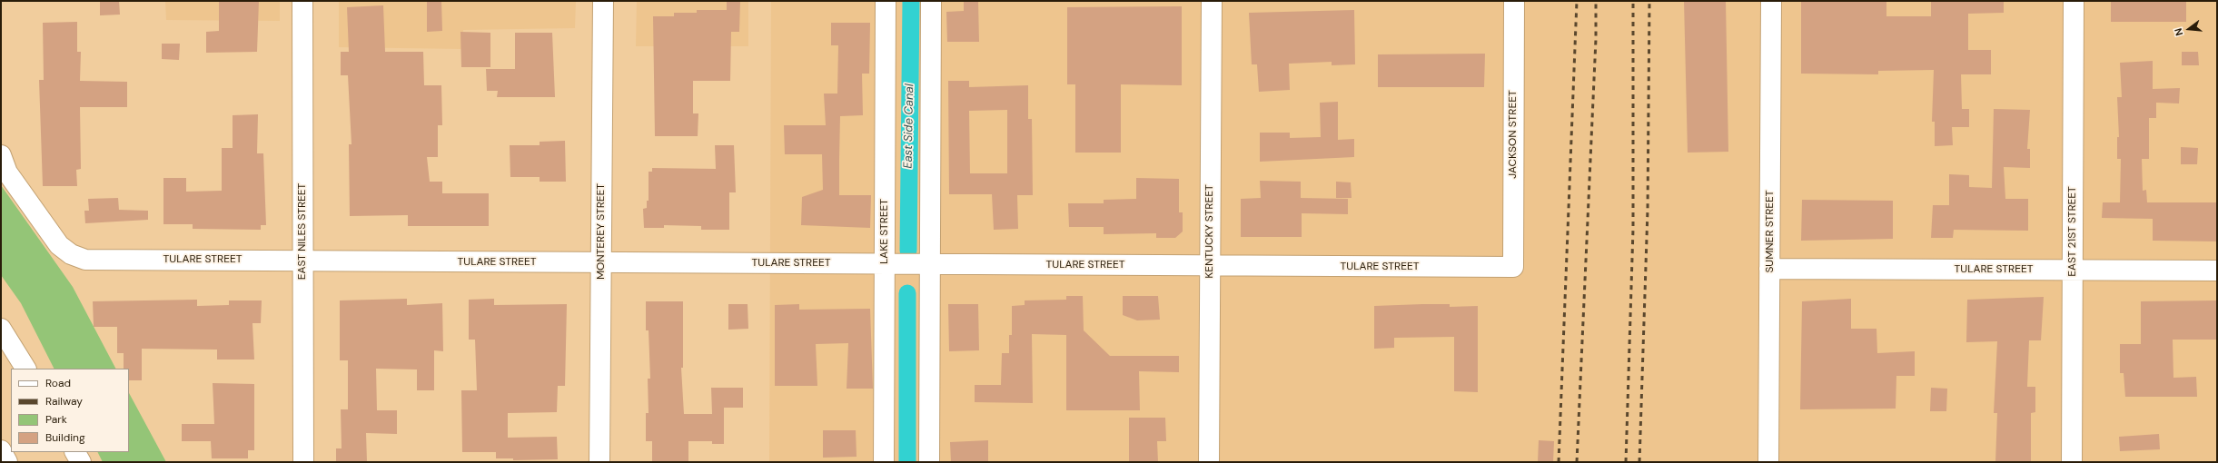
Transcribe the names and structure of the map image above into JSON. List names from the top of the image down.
{
  "streets": {
    "main road": [
      "JACKSON STREET",
      "EAST NILES STREET",
      "MONTEREY STREET",
      "LAKE STREET",
      "KENTUCKY STREET",
      "SUMNER STREET",
      "EAST 21ST STREET",
      "TULARE STREET"
    ]
  },
  "crossings": [
    ["JACKSON STREET", "TULARE STREET"],
    ["EAST NILES STREET", "TULARE STREET"],
    ["MONTEREY STREET", "TULARE STREET"],
    ["LAKE STREET", "TULARE STREET"],
    ["KENTUCKY STREET", "TULARE STREET"],
    ["SUMNER STREET", "TULARE STREET"],
    ["EAST 21ST STREET", "TULARE STREET"]
  ],
  "water": ["East Side Canal"],
  "legend": [
    "Road",
    "Railway",
    "Park",
    "Building"
  ],
  "north": "left"
}
